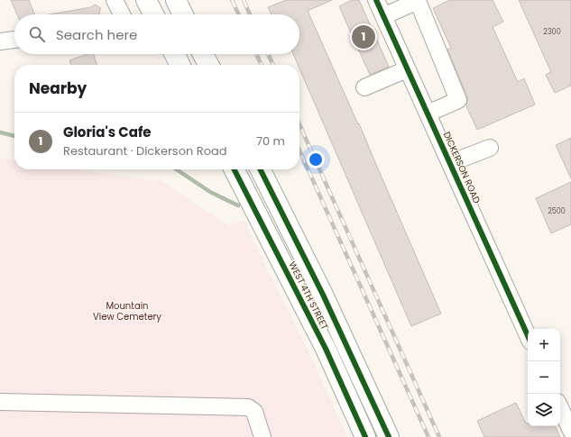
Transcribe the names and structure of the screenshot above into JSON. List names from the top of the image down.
{
  "streets": {
    "main road": ["WEST 4TH STREET"],
    "street": ["DICKERSON ROAD"]
  },
  "parks": ["Mountain View Cemetery"],
  "house_numbers": ["2300", "2500"],
  "page": {
    "search": "Search here",
    "pins": "1",
    "heading": "Nearby",
    "list": [
      {
        "mark": "1",
        "name": "Gloria's Cafe",
        "note": "Restaurant · Dickerson Road",
        "value": "70 m"
      }
    ],
    "map_buttons": ["+", "−"]
  }
}
